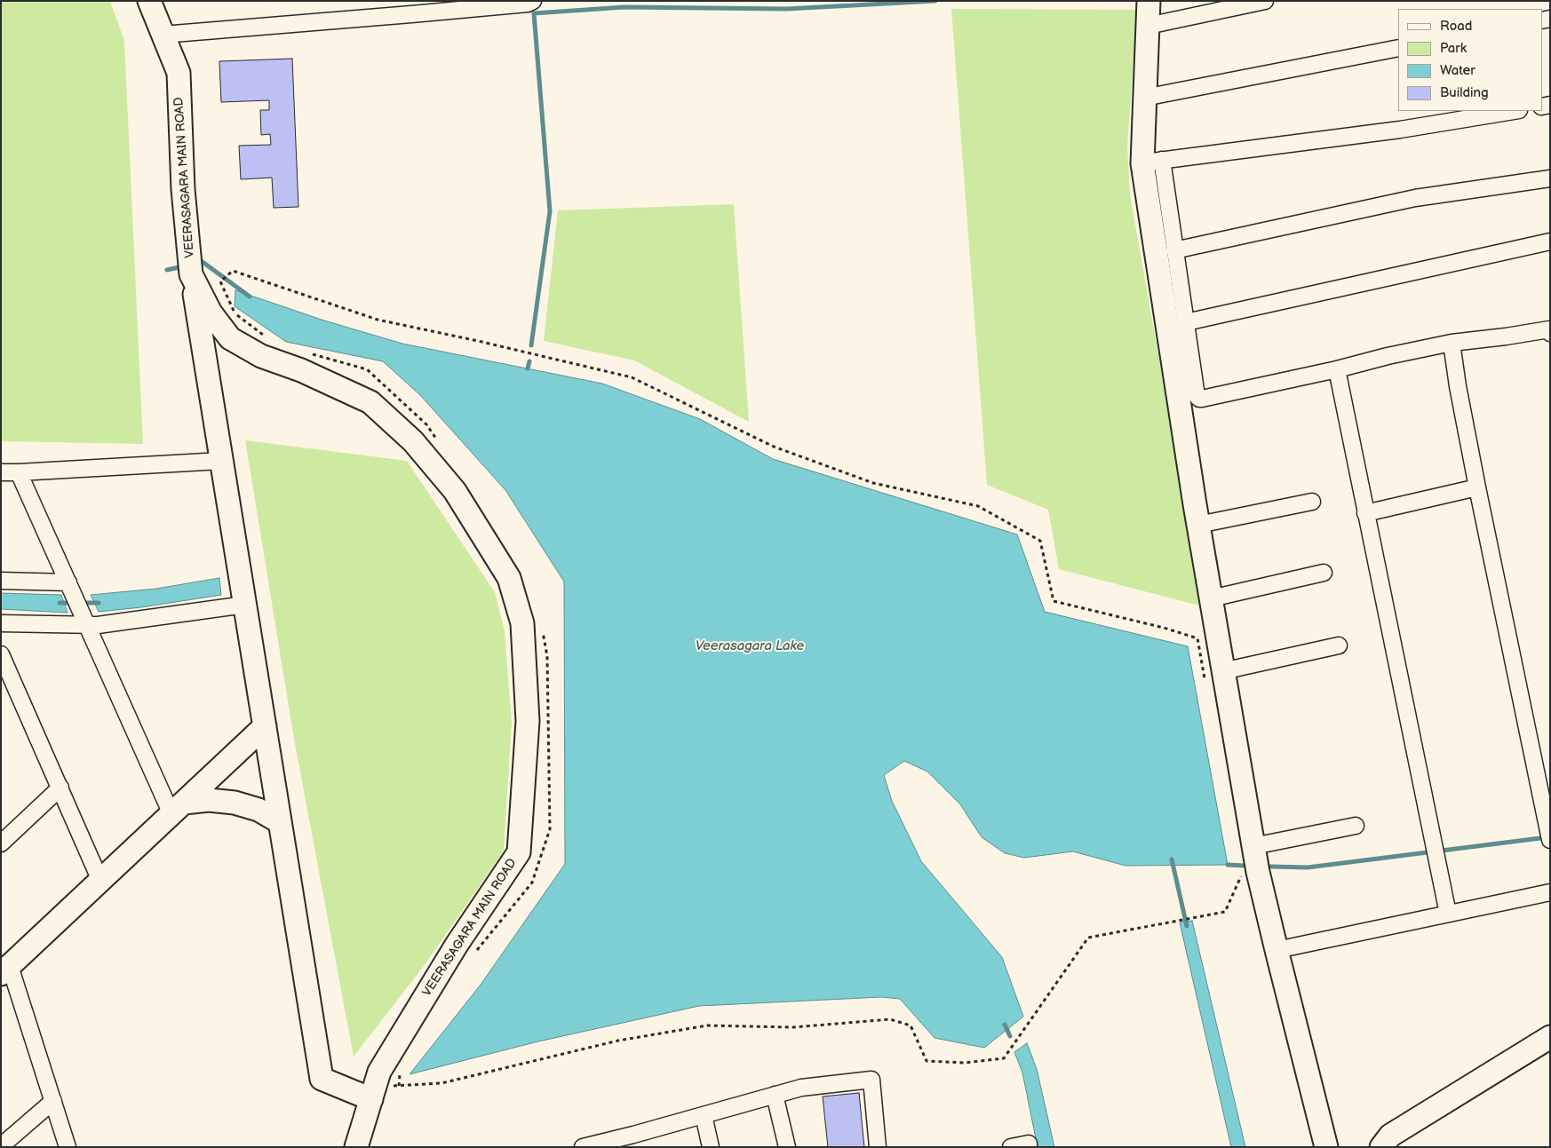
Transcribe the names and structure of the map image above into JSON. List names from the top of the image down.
{
  "streets": {
    "street": ["VEERASAGARA MAIN ROAD"]
  },
  "water": ["Veerasagara Lake"],
  "legend": [
    "Road",
    "Park",
    "Water",
    "Building"
  ]
}
